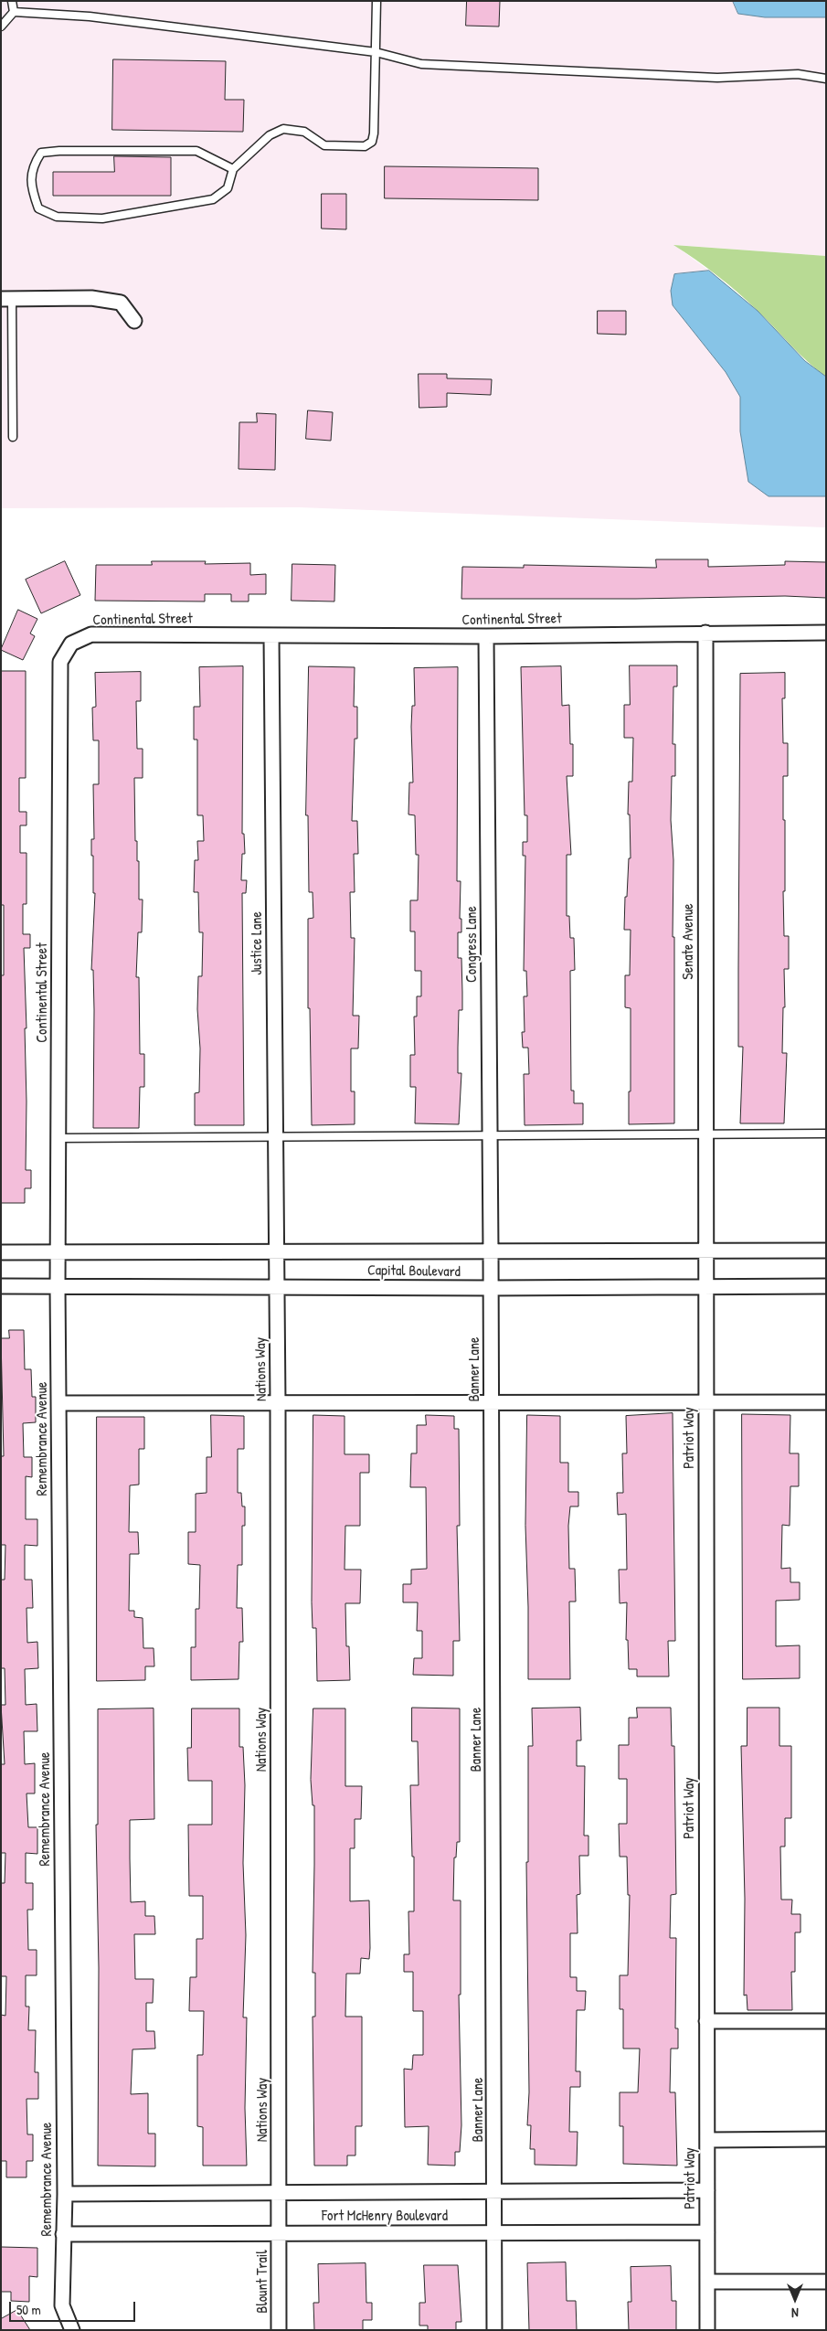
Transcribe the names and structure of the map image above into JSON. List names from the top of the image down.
{
  "streets": {
    "street": [
      "Continental Street",
      "Senate Avenue",
      "Justice Lane",
      "Congress Lane",
      "Capital Boulevard",
      "Nations Way",
      "Banner Lane",
      "Patriot Way",
      "Remembrance Avenue",
      "Fort McHenry Boulevard",
      "Blount Trail"
    ]
  },
  "crossings": [
    ["Continental Street", "Senate Avenue"],
    ["Continental Street", "Justice Lane"],
    ["Continental Street", "Congress Lane"],
    ["Continental Street", "Capital Boulevard"],
    ["Continental Street", "Remembrance Avenue"],
    ["Senate Avenue", "Capital Boulevard"],
    ["Senate Avenue", "Patriot Way"],
    ["Justice Lane", "Capital Boulevard"],
    ["Justice Lane", "Nations Way"],
    ["Congress Lane", "Capital Boulevard"],
    ["Congress Lane", "Banner Lane"],
    ["Capital Boulevard", "Nations Way"],
    ["Capital Boulevard", "Banner Lane"],
    ["Capital Boulevard", "Patriot Way"],
    ["Capital Boulevard", "Remembrance Avenue"],
    ["Nations Way", "Fort McHenry Boulevard"],
    ["Nations Way", "Blount Trail"],
    ["Banner Lane", "Fort McHenry Boulevard"],
    ["Patriot Way", "Fort McHenry Boulevard"],
    ["Remembrance Avenue", "Fort McHenry Boulevard"],
    ["Fort McHenry Boulevard", "Blount Trail"]
  ],
  "scale_bar": "50 m",
  "north": "bottom"
}
